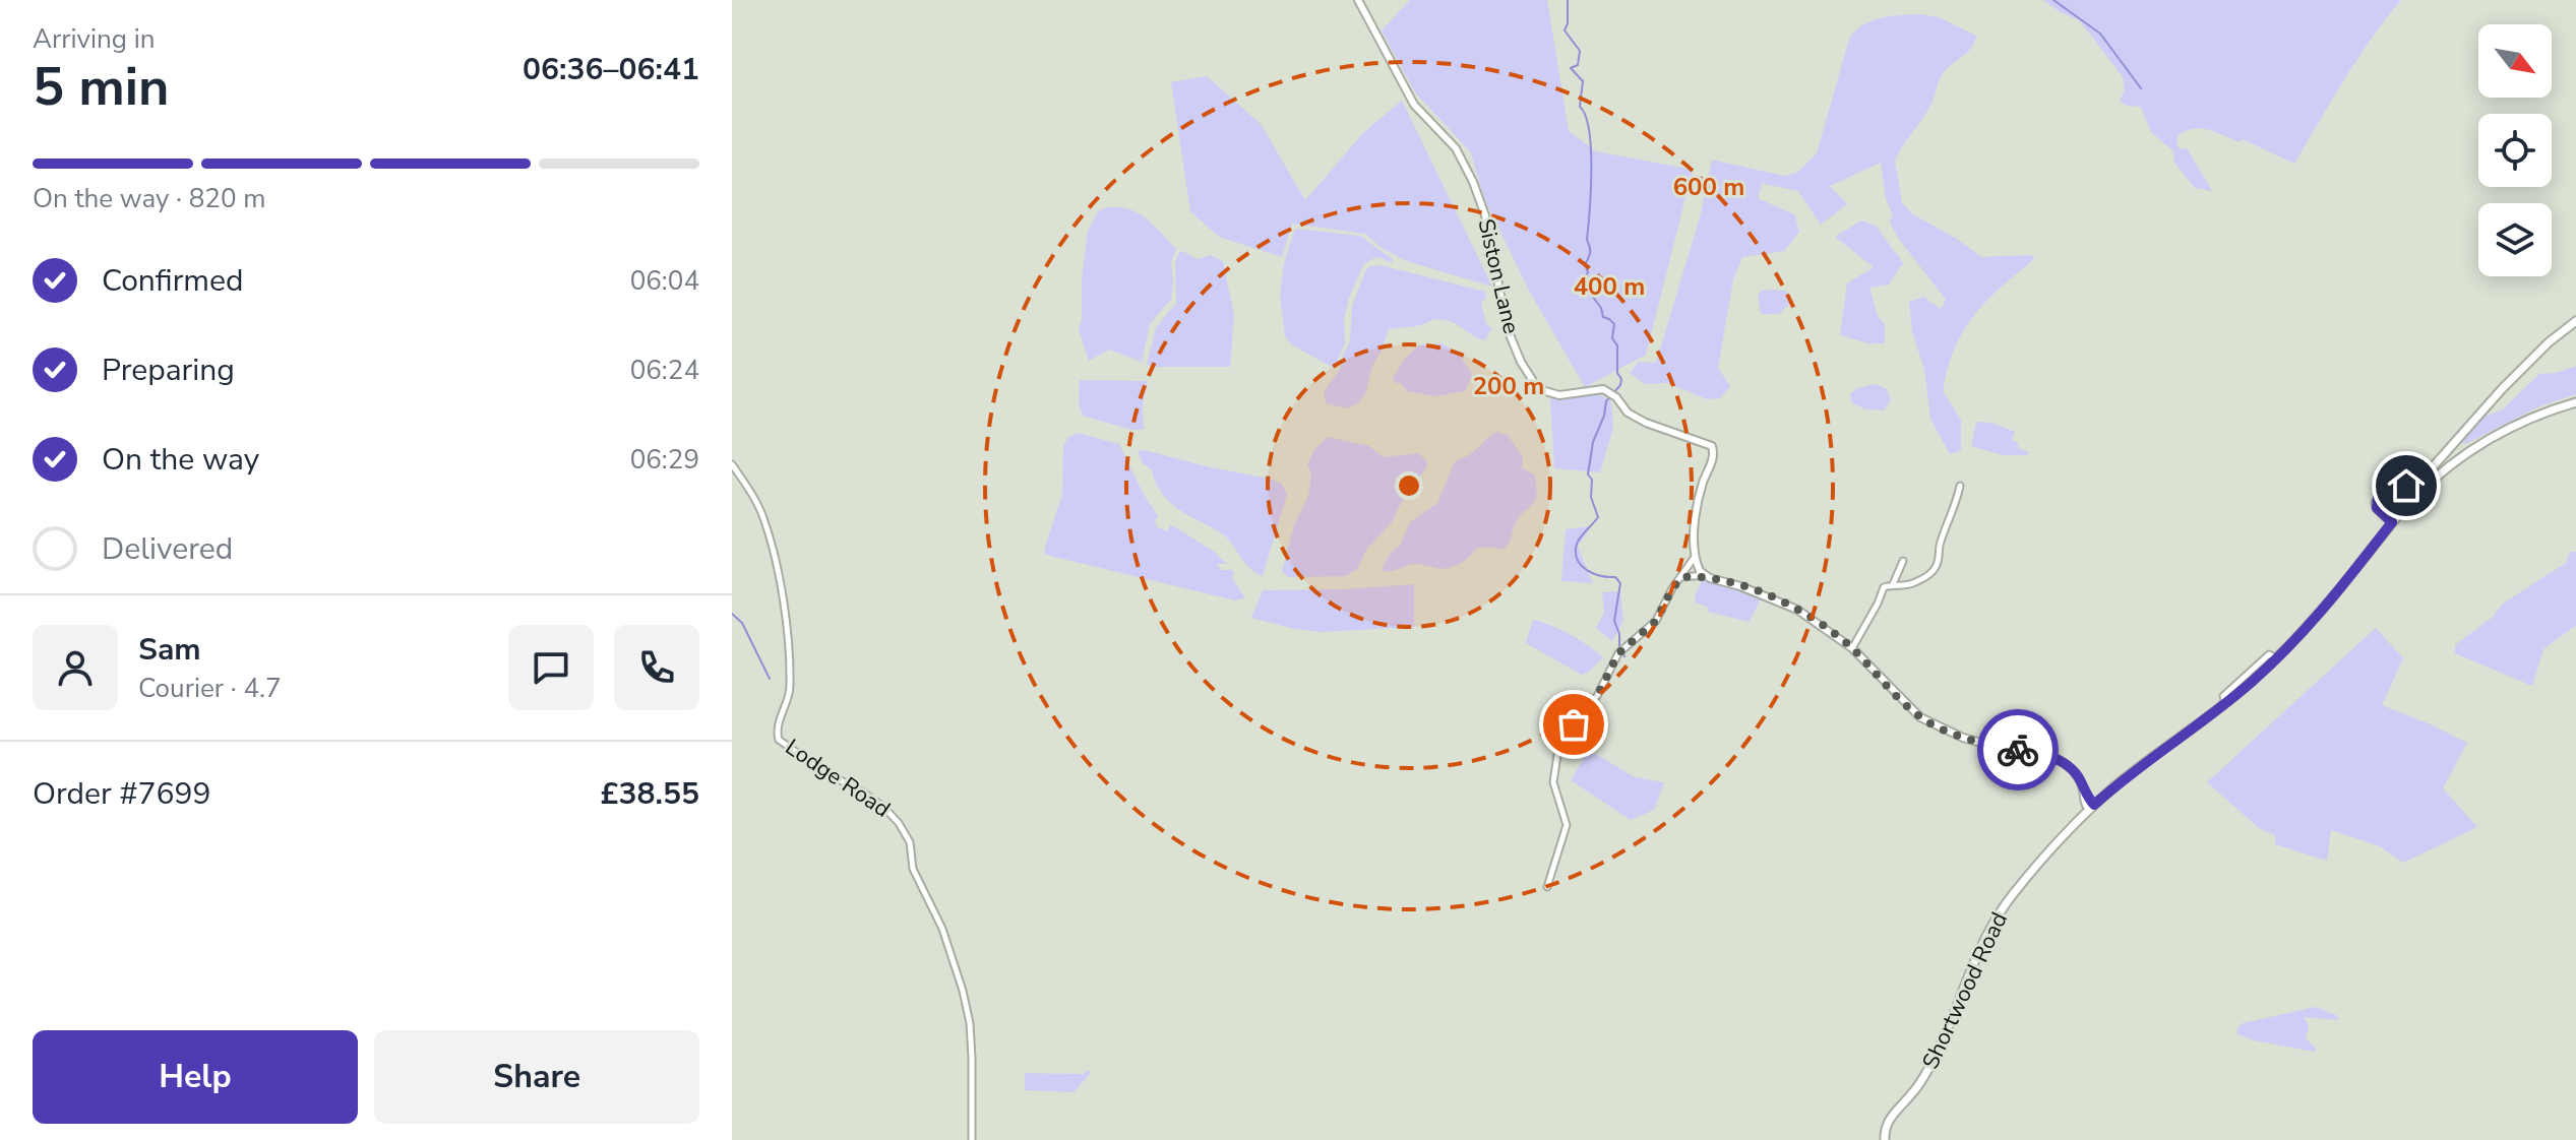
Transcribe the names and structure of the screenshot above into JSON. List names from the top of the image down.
{
  "streets": {
    "main road": ["Shortwood Road"],
    "street": ["Siston Lane", "Lodge Road"]
  },
  "north": "bottom right",
  "page": {
    "heading": ["5 min", "Arriving in", "06:36–06:41"],
    "panel": [
      "Sam",
      "Courier · 4.7",
      "Order #7699",
      "£38.55"
    ],
    "bar": "On the way · 820 m",
    "list": [
      ["Confirmed", "06:04"],
      ["Preparing", "06:24"],
      ["On the way", "06:29"],
      "Delivered"
    ],
    "buttons": ["Help", "Share"]
  },
  "rings": ["600 m", "400 m", "200 m"]
}
